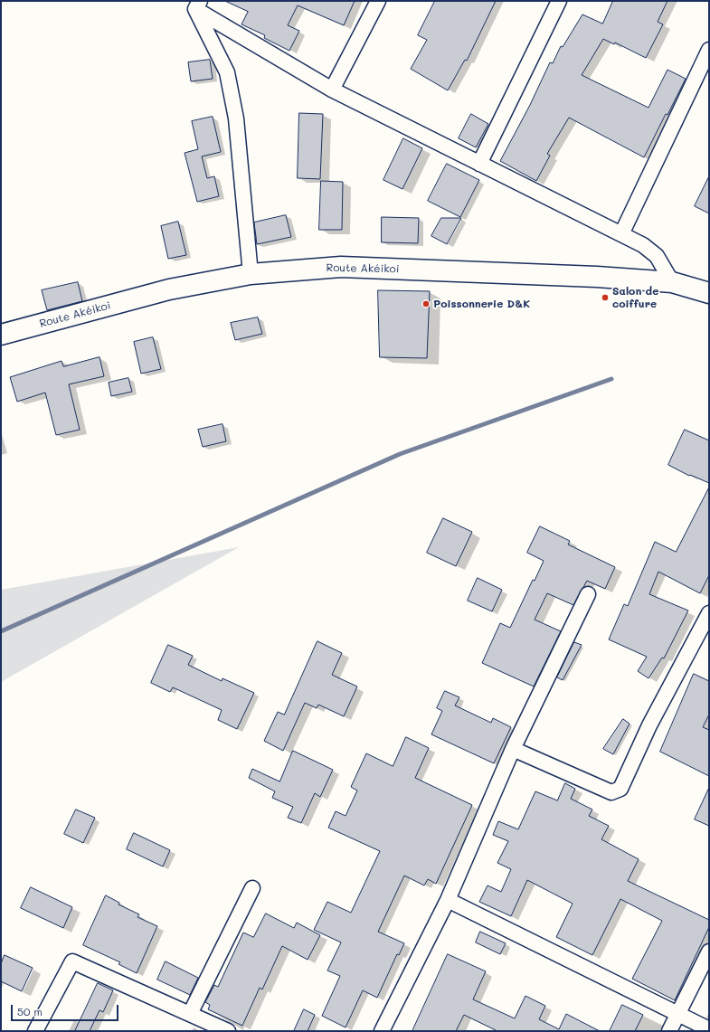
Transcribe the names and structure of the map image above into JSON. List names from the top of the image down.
{
  "streets": {
    "street": ["Route Akéikoi"]
  },
  "places": ["Salon de coiffure", "Poissonnerie D&K"],
  "scale_bar": "50 m"
}
